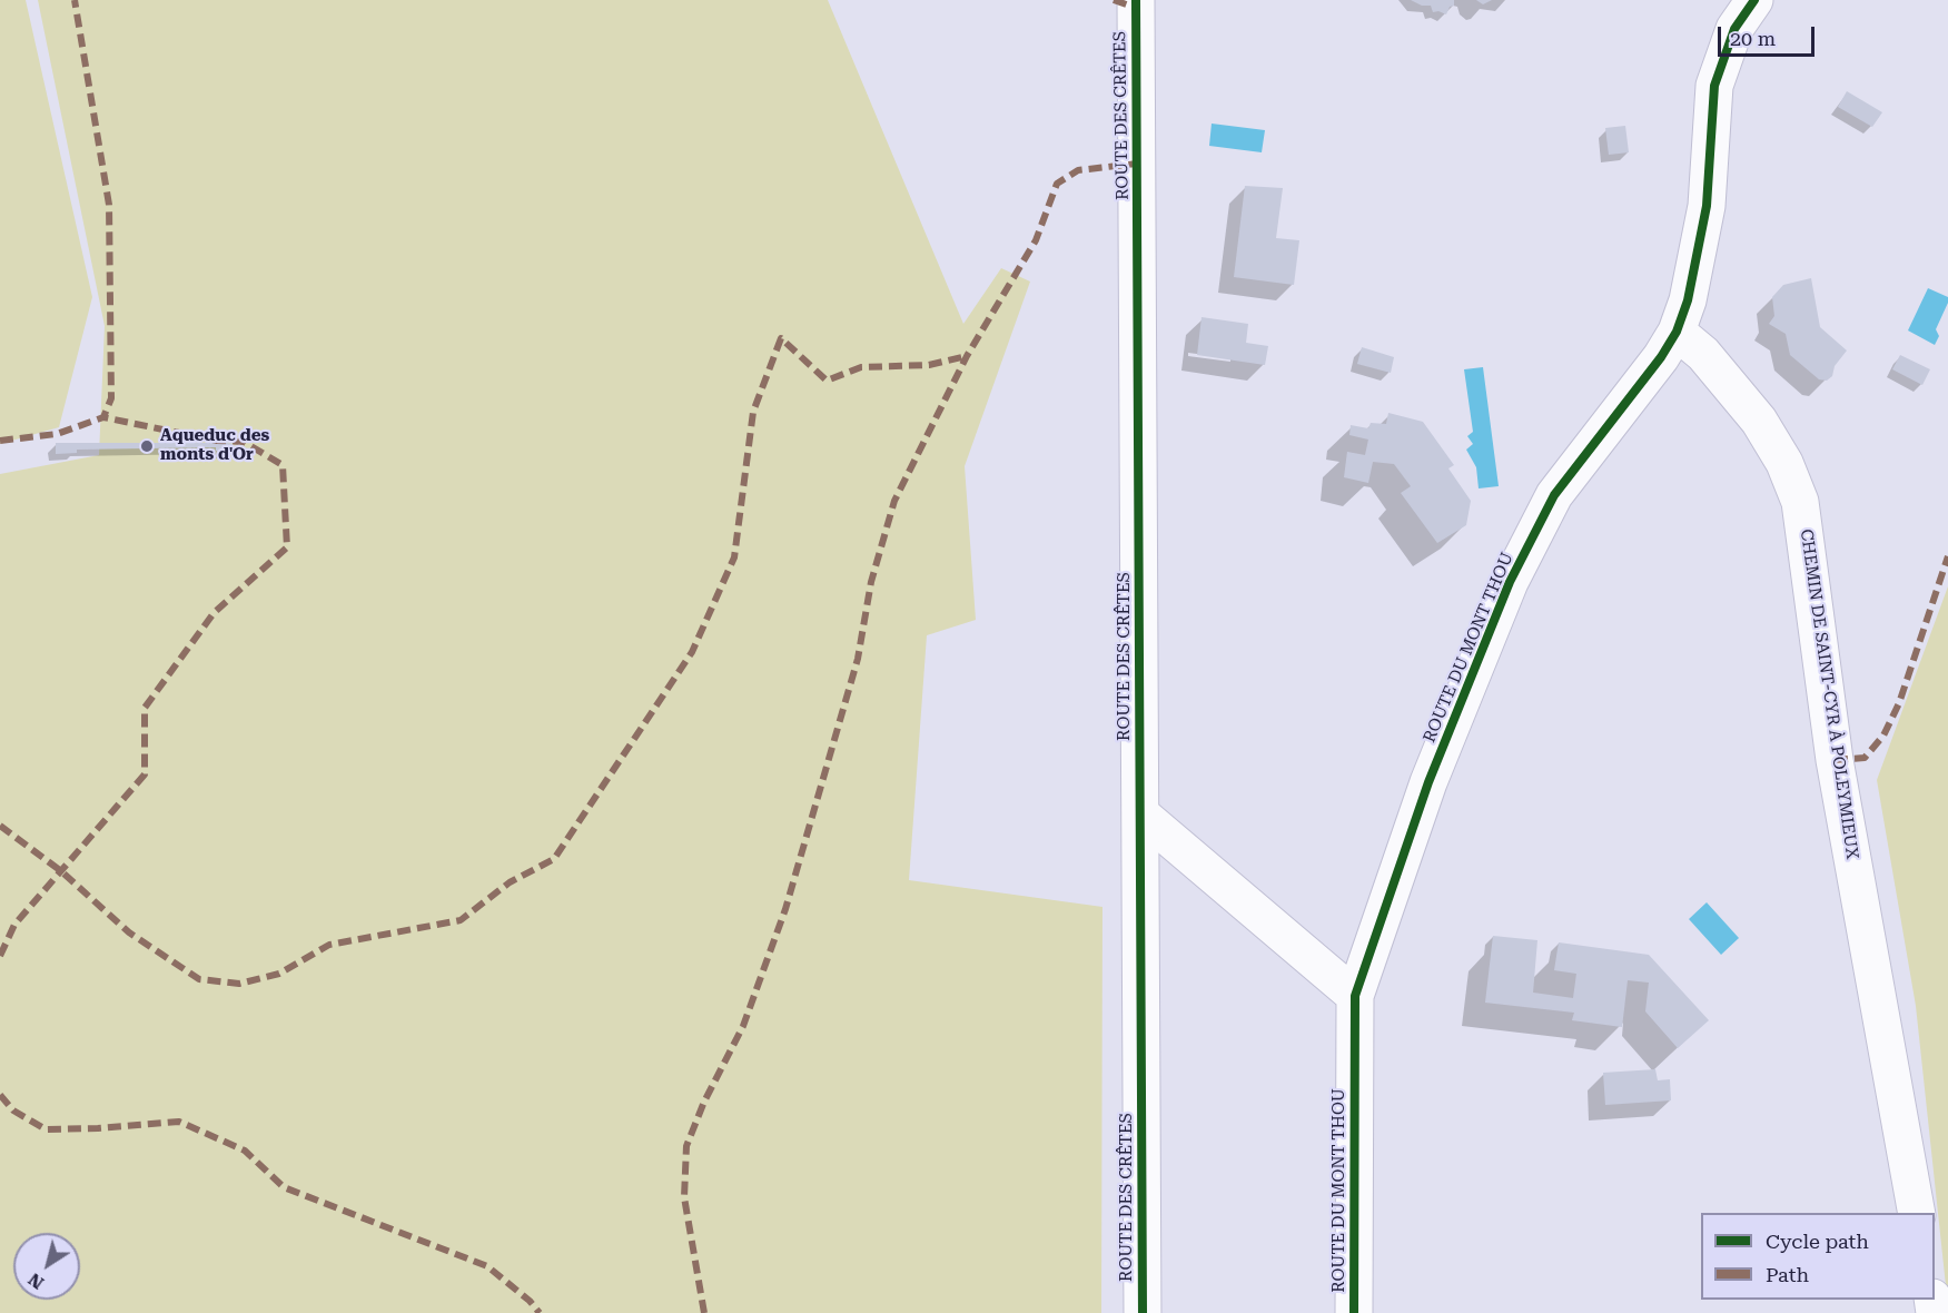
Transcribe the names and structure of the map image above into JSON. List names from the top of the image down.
{
  "streets": {
    "street": ["ROUTE DES CRÊTES", "ROUTE DU MONT THOU", "CHEMIN DE SAINT-CYR À POLEYMIEUX"]
  },
  "crossings": [
    ["ROUTE DU MONT THOU", "CHEMIN DE SAINT-CYR À POLEYMIEUX"]
  ],
  "places": ["Aqueduc des monts d'Or"],
  "legend": ["Cycle path", "Path"],
  "scale_bar": "20 m",
  "north": "bottom left"
}
